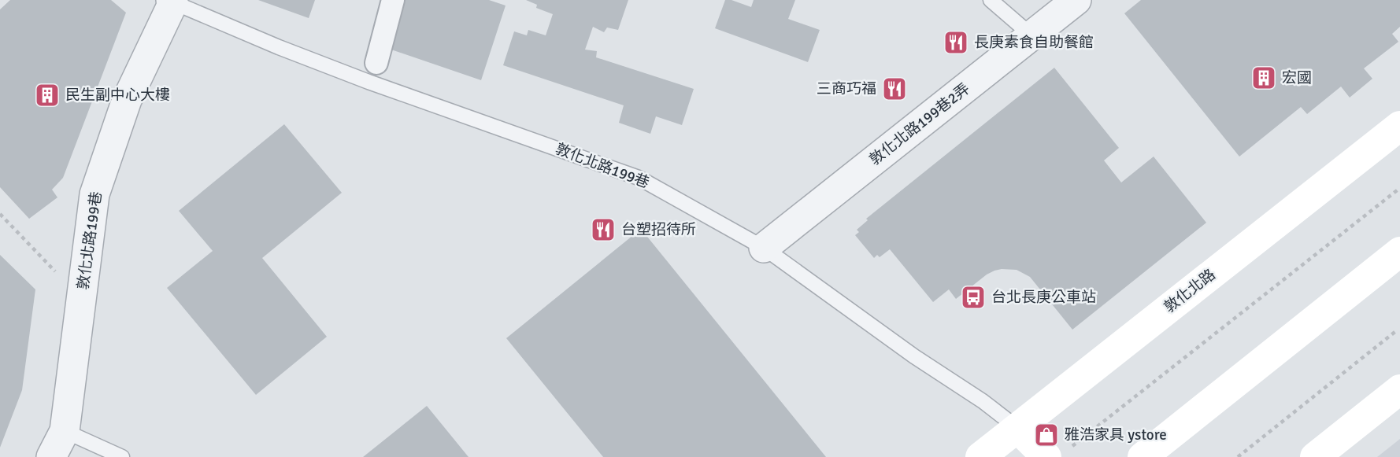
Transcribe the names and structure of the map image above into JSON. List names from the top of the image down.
{
  "streets": {
    "main road": ["敦化北路"],
    "street": ["敦化北路199巷2弄", "敦化北路199巷"]
  },
  "crossings": [
    ["敦化北路199巷2弄", "敦化北路199巷"],
    ["敦化北路199巷", "敦化北路"]
  ],
  "places": {
    "restaurant": ["長庚素食自助餐館", "三商巧福", "台塑招待所"],
    "building": ["宏國", "民生副中心大樓"],
    "bus stop": ["台北長庚公車站"],
    "shop": ["雅浩家具 ystore"]
  }
}
